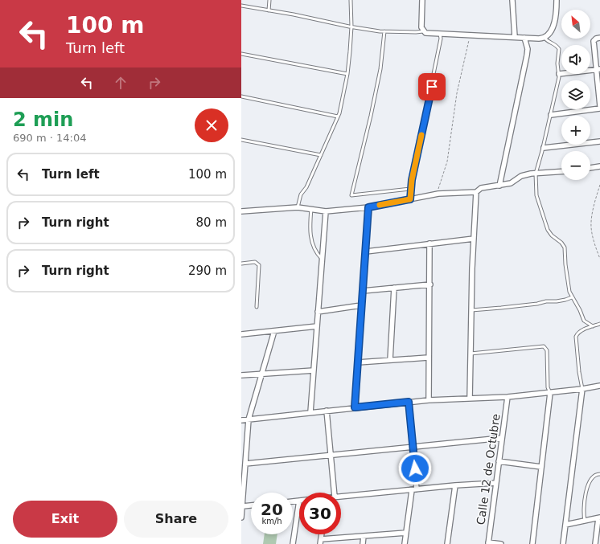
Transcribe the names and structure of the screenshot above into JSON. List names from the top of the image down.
{
  "streets": {
    "street": ["Calle 12 de Octubre"]
  },
  "north": "top left",
  "page": {
    "turn": ["100 m", "Turn left"],
    "map_buttons": ["+", "−"],
    "heading": ["2 min", "690 m · 14:04"],
    "list": [
      {
        "name": "Turn left",
        "value": "100 m"
      },
      {
        "name": "Turn right",
        "value": "80 m"
      },
      {
        "name": "Turn right",
        "value": "290 m"
      }
    ],
    "speed": "20 km/h",
    "limit": "30",
    "buttons": ["Exit", "Share"]
  }
}
